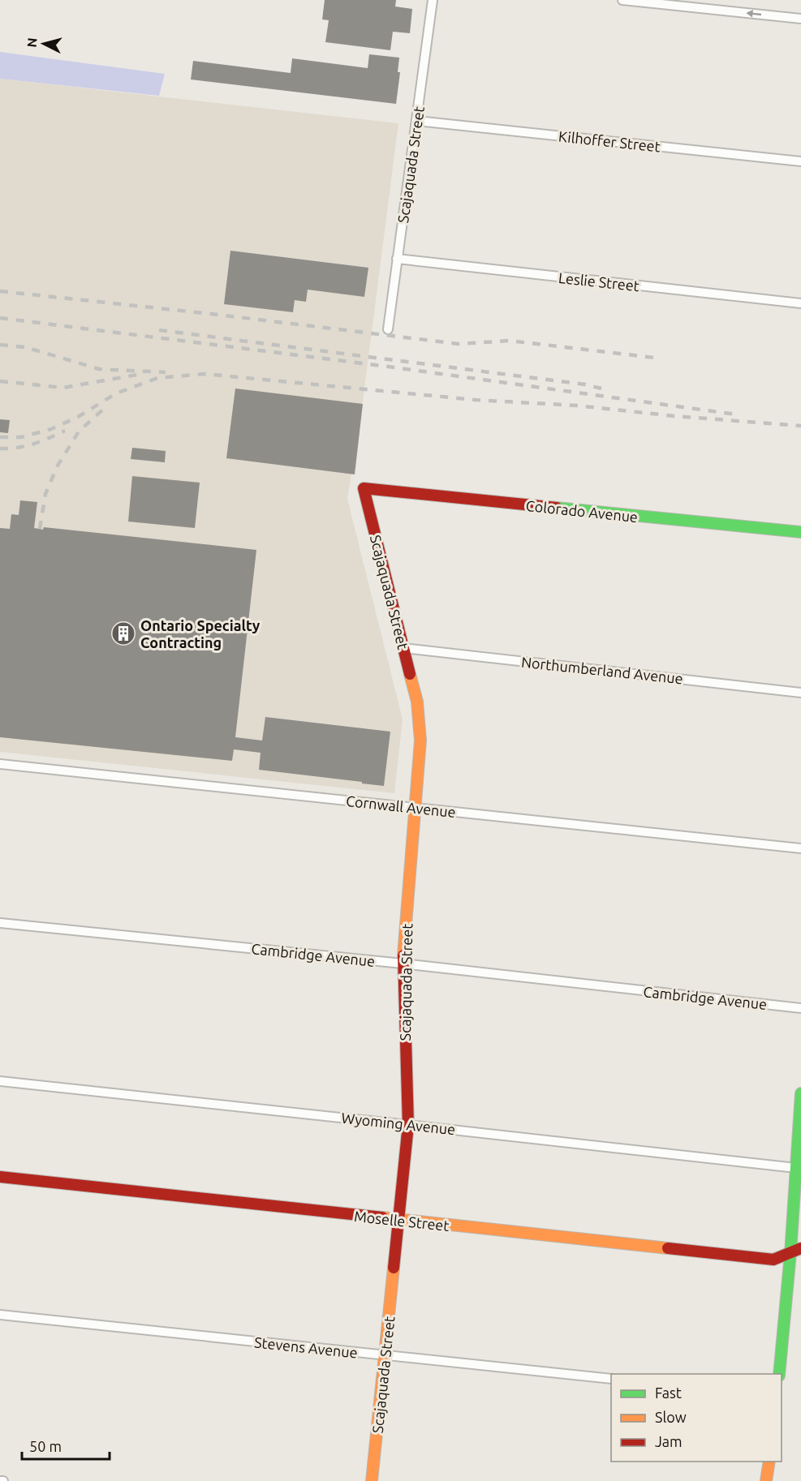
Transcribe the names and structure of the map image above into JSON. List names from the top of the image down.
{
  "streets": {
    "street": [
      "Kilhoffer Street",
      "Scajaquada Street",
      "Leslie Street",
      "Colorado Avenue",
      "Northumberland Avenue",
      "Cornwall Avenue",
      "Cambridge Avenue",
      "Wyoming Avenue",
      "Moselle Street",
      "Stevens Avenue"
    ]
  },
  "crossings": [
    ["Kilhoffer Street", "Scajaquada Street"],
    ["Scajaquada Street", "Leslie Street"],
    ["Scajaquada Street", "Colorado Avenue"],
    ["Scajaquada Street", "Northumberland Avenue"],
    ["Scajaquada Street", "Cornwall Avenue"],
    ["Scajaquada Street", "Cambridge Avenue"],
    ["Scajaquada Street", "Wyoming Avenue"],
    ["Scajaquada Street", "Moselle Street"],
    ["Scajaquada Street", "Stevens Avenue"]
  ],
  "places": {
    "building": ["Ontario Specialty Contracting"]
  },
  "legend": ["Fast", "Slow", "Jam"],
  "scale_bar": "50 m",
  "north": "left"
}
